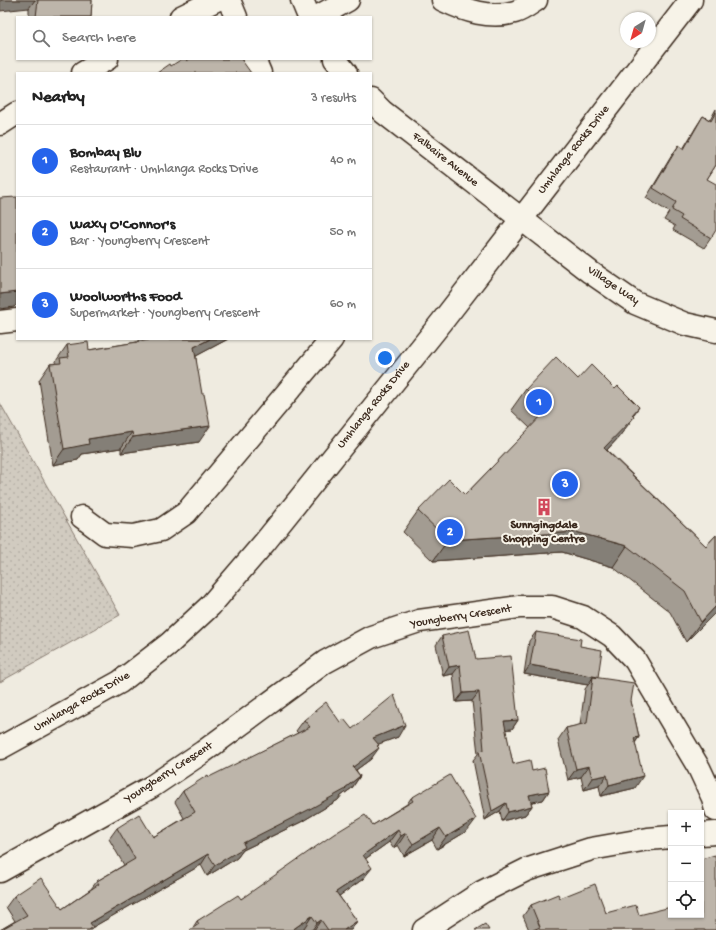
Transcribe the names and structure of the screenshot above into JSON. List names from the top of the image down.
{
  "streets": {
    "street": [
      "Umhlanga Rocks Drive",
      "Falbaire Avenue",
      "Village Way",
      "Youngberry Crescent"
    ]
  },
  "crossings": [
    ["Umhlanga Rocks Drive", "Falbaire Avenue"],
    ["Umhlanga Rocks Drive", "Village Way"],
    ["Falbaire Avenue", "Village Way"]
  ],
  "places": {
    "building": ["Sunngingdale Shopping Centre"]
  },
  "north": "bottom left",
  "page": {
    "search": "Search here",
    "heading": ["Nearby", "3 results"],
    "list": [
      {
        "mark": "1",
        "name": "Bombay Blu",
        "note": "Restaurant · Umhlanga Rocks Drive",
        "value": "40 m"
      },
      {
        "mark": "2",
        "name": "Waxy O'Connor's",
        "note": "Bar · Youngberry Crescent",
        "value": "50 m"
      },
      {
        "mark": "3",
        "name": "Woolworths Food",
        "note": "Supermarket · Youngberry Crescent",
        "value": "60 m"
      }
    ],
    "pins": ["1", "3", "2"],
    "map_buttons": ["+", "−"]
  }
}
